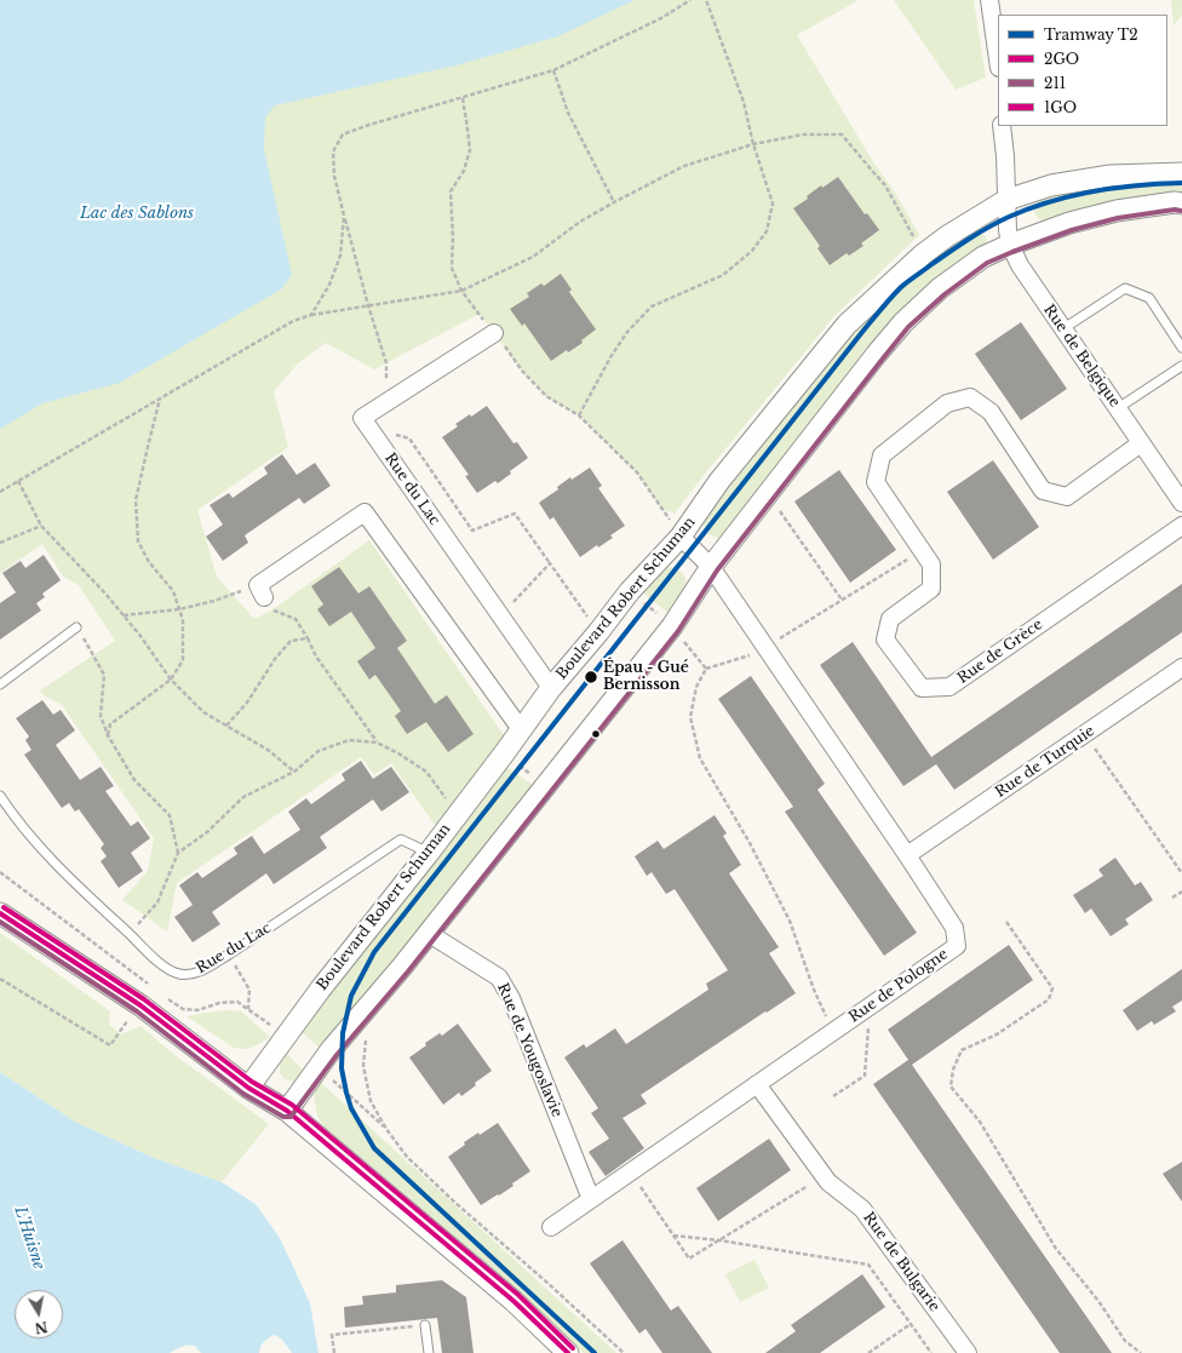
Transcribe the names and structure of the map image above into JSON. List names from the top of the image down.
{
  "streets": {
    "street": [
      "Rue de Belgique",
      "Rue du Lac",
      "Boulevard Robert Schuman",
      "Rue de Grèce",
      "Rue de Turquie",
      "Rue de Pologne",
      "Rue de Yougoslavie",
      "Rue de Bulgarie"
    ]
  },
  "crossings": [
    ["Rue de Belgique", "Boulevard Robert Schuman"],
    ["Rue de Belgique", "Rue de Grèce"],
    ["Rue du Lac", "Boulevard Robert Schuman"],
    ["Boulevard Robert Schuman", "Rue de Pologne"],
    ["Rue de Turquie", "Rue de Pologne"],
    ["Rue de Pologne", "Rue de Yougoslavie"],
    ["Rue de Pologne", "Rue de Bulgarie"]
  ],
  "water": ["Lac des Sablons", "L'Huisne"],
  "places": ["Épau - Gué Bernisson"],
  "lines": [
    "tram line T2",
    "transit line 211",
    "transit line 1GO",
    "transit line 2GO"
  ],
  "legend": [
    "Tramway T2",
    "2GO",
    "211",
    "1GO"
  ],
  "north": "bottom"
}
